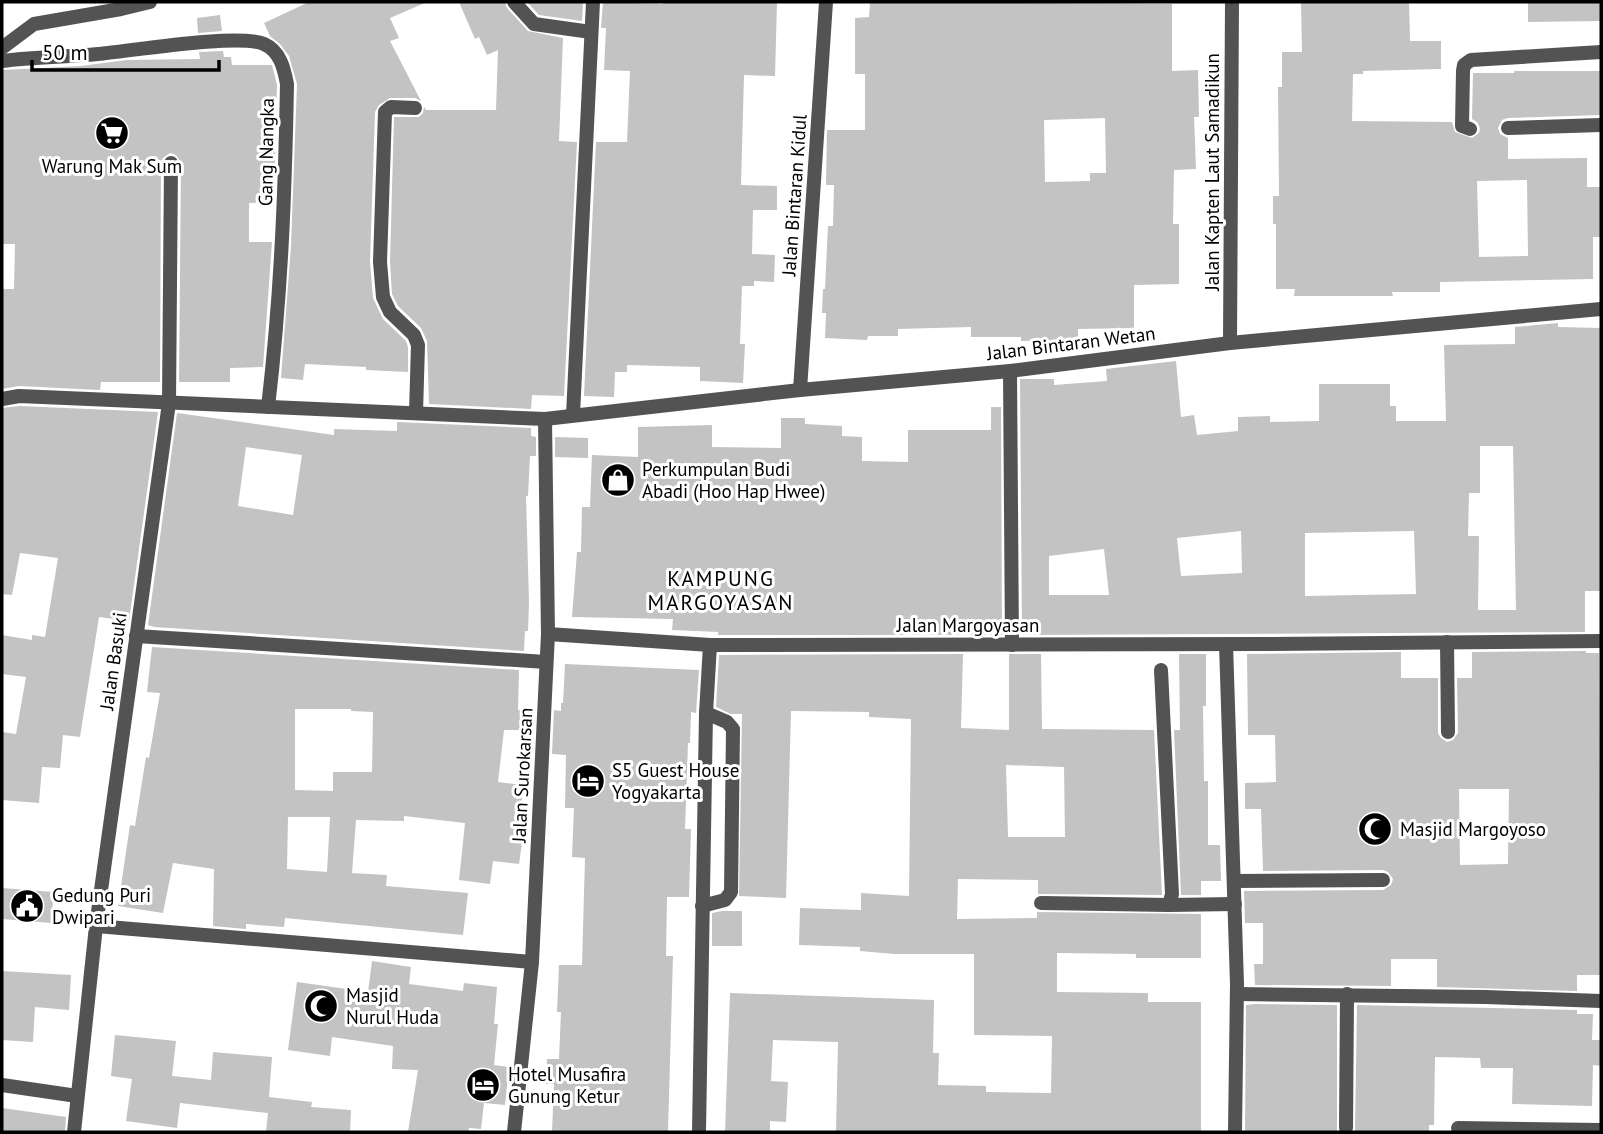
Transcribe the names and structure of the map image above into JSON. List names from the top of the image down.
{
  "streets": {
    "street": [
      "Gang Nangka",
      "Jalan Kapten Laut Samadikun",
      "Jalan Bintaran Kidul",
      "Jalan Bintaran Wetan",
      "Jalan Margoyasan",
      "Jalan Basuki",
      "Jalan Surokarsan"
    ]
  },
  "crossings": [
    ["Gang Nangka", "Jalan Bintaran Wetan"],
    ["Jalan Kapten Laut Samadikun", "Jalan Bintaran Wetan"],
    ["Jalan Bintaran Kidul", "Jalan Bintaran Wetan"],
    ["Jalan Bintaran Wetan", "Jalan Basuki"],
    ["Jalan Bintaran Wetan", "Jalan Surokarsan"],
    ["Jalan Margoyasan", "Jalan Surokarsan"]
  ],
  "districts": ["KAMPUNG MARGOYASAN"],
  "places": {
    "supermarket": ["Warung Mak Sum"],
    "shop": ["Perkumpulan Budi Abadi (Hoo Hap Hwee)"],
    "hotel": ["S5 Guest House Yogyakarta", "Hotel Musafira Gunung Ketur"],
    "mosque": ["Masjid Margoyoso", "Masjid Nurul Huda"],
    "public building": ["Gedung Puri Dwipari"]
  },
  "scale_bar": "50 m"
}
